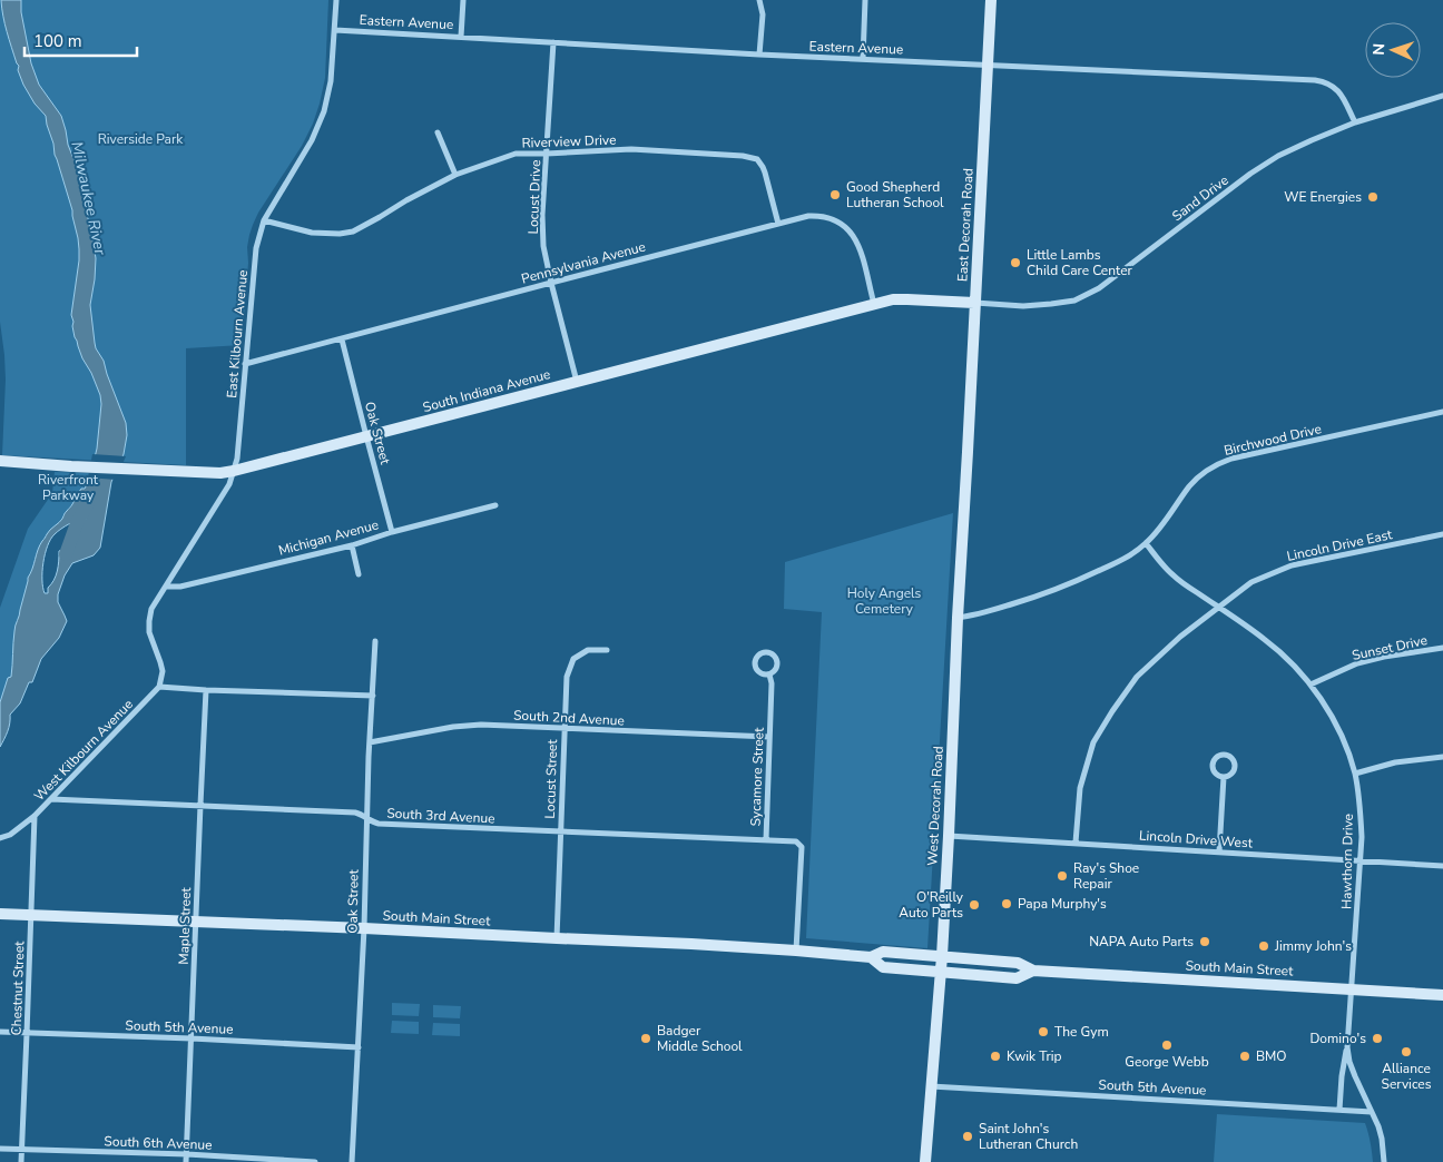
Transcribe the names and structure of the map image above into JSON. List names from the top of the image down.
{
  "streets": {
    "street": [
      "Eastern Avenue",
      "Riverview Drive",
      "Locust Drive",
      "Sand Drive",
      "East Decorah Road",
      "Pennsylvania Avenue",
      "East Kilbourn Avenue",
      "South Indiana Avenue",
      "Oak Street",
      "Birchwood Drive",
      "Michigan Avenue",
      "Lincoln Drive East",
      "Sunset Drive",
      "South 2nd Avenue",
      "West Kilbourn Avenue",
      "Sycamore Street",
      "Locust Street",
      "West Decorah Road",
      "South 3rd Avenue",
      "Lincoln Drive West",
      "Hawthorn Drive",
      "South Main Street",
      "Maple Street",
      "Chestnut Street",
      "South 5th Avenue",
      "South 6th Avenue"
    ]
  },
  "crossings": [
    ["Eastern Avenue", "Locust Drive"],
    ["Eastern Avenue", "Sand Drive"],
    ["Eastern Avenue", "East Decorah Road"],
    ["Eastern Avenue", "East Kilbourn Avenue"],
    ["Riverview Drive", "Locust Drive"],
    ["Riverview Drive", "Pennsylvania Avenue"],
    ["Riverview Drive", "East Kilbourn Avenue"],
    ["Locust Drive", "Pennsylvania Avenue"],
    ["Locust Drive", "South Indiana Avenue"],
    ["Sand Drive", "East Decorah Road"],
    ["Sand Drive", "South Indiana Avenue"],
    ["East Decorah Road", "South Indiana Avenue"],
    ["East Decorah Road", "West Decorah Road"],
    ["Pennsylvania Avenue", "East Kilbourn Avenue"],
    ["Pennsylvania Avenue", "South Indiana Avenue"],
    ["Pennsylvania Avenue", "Oak Street"],
    ["East Kilbourn Avenue", "South Indiana Avenue"],
    ["East Kilbourn Avenue", "Michigan Avenue"],
    ["East Kilbourn Avenue", "West Kilbourn Avenue"],
    ["South Indiana Avenue", "Oak Street"],
    ["Oak Street", "Michigan Avenue"],
    ["Oak Street", "South 2nd Avenue"],
    ["Oak Street", "South 3rd Avenue"],
    ["Oak Street", "South Main Street"],
    ["Oak Street", "South 5th Avenue"],
    ["Birchwood Drive", "West Decorah Road"],
    ["Birchwood Drive", "Hawthorn Drive"],
    ["Lincoln Drive East", "Lincoln Drive West"],
    ["Lincoln Drive East", "Hawthorn Drive"],
    ["Sunset Drive", "Hawthorn Drive"],
    ["South 2nd Avenue", "Sycamore Street"],
    ["South 2nd Avenue", "Locust Street"],
    ["West Kilbourn Avenue", "South 3rd Avenue"],
    ["West Kilbourn Avenue", "Chestnut Street"],
    ["Sycamore Street", "South 3rd Avenue"],
    ["Sycamore Street", "South Main Street"],
    ["Locust Street", "South 3rd Avenue"],
    ["Locust Street", "South Main Street"],
    ["West Decorah Road", "Lincoln Drive West"],
    ["West Decorah Road", "South Main Street"],
    ["West Decorah Road", "South 5th Avenue"],
    ["South 3rd Avenue", "Maple Street"],
    ["Lincoln Drive West", "Hawthorn Drive"],
    ["Hawthorn Drive", "South Main Street"],
    ["Hawthorn Drive", "South 5th Avenue"],
    ["South Main Street", "Maple Street"],
    ["South Main Street", "Chestnut Street"],
    ["Maple Street", "South 5th Avenue"],
    ["Maple Street", "South 6th Avenue"],
    ["Chestnut Street", "South 5th Avenue"],
    ["Chestnut Street", "South 6th Avenue"]
  ],
  "water": ["Milwaukee River"],
  "parks": ["Riverside Park", "Riverfront Parkway", "Holy Angels Cemetery"],
  "places": [
    "Good Shepherd Lutheran School",
    "WE Energies",
    "Little Lambs Child Care Center",
    "Ray's Shoe Repair",
    "Papa Murphy's",
    "O'Reilly Auto Parts",
    "NAPA Auto Parts",
    "Jimmy John's",
    "The Gym",
    "Badger Middle School",
    "Domino's",
    "George Webb",
    "Alliance Services",
    "Kwik Trip",
    "BMO",
    "Saint John's Lutheran Church"
  ],
  "scale_bar": "100 m",
  "north": "left"
}
